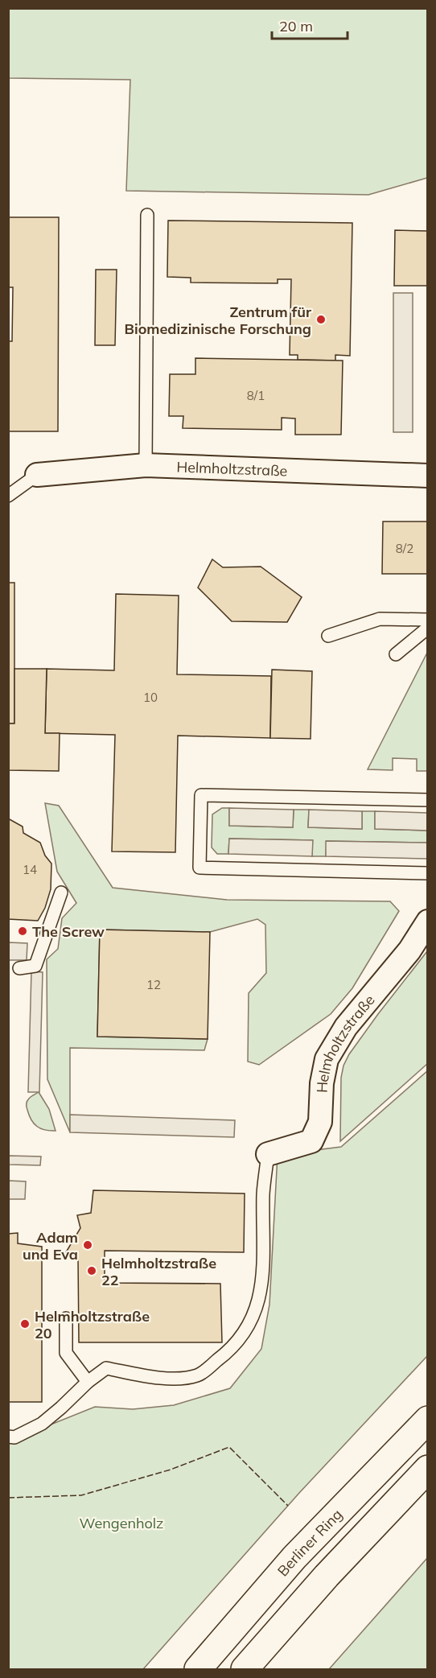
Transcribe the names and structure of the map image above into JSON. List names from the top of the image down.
{
  "streets": {
    "highway": ["Berliner Ring"],
    "street": ["Helmholtzstraße"]
  },
  "parks": ["Wengenholz"],
  "places": [
    "Zentrum für Biomedizinische Forschung",
    "The Screw",
    "Adam und Eva",
    "Helmholtzstraße 22",
    "Helmholtzstraße 20"
  ],
  "house_numbers": [
    "8/1",
    "8/2",
    "10",
    "14",
    "12"
  ],
  "scale_bar": "20 m"
}
